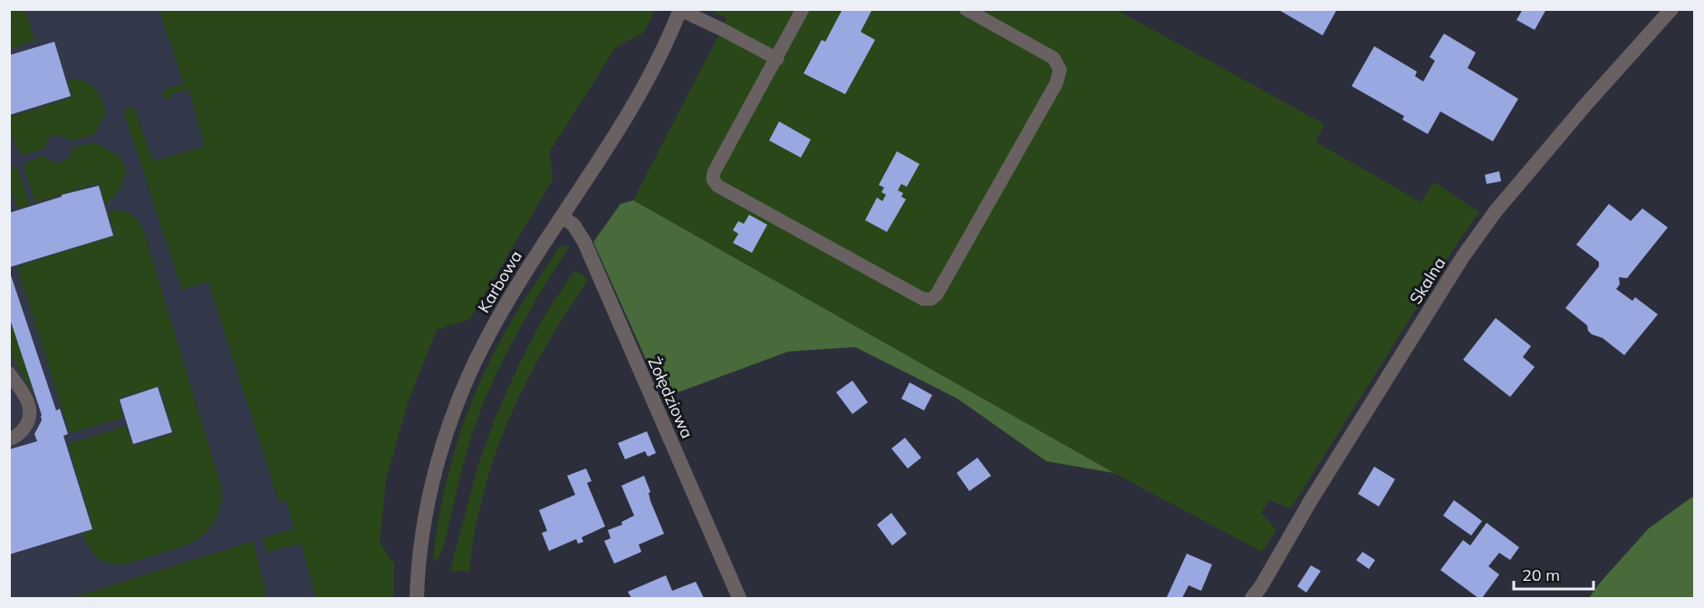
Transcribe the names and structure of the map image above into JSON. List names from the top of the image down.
{
  "streets": {
    "street": ["Skalna", "Karbowa", "Żołędziowa"]
  },
  "crossings": [
    ["Karbowa", "Żołędziowa"]
  ],
  "scale_bar": "20 m"
}
